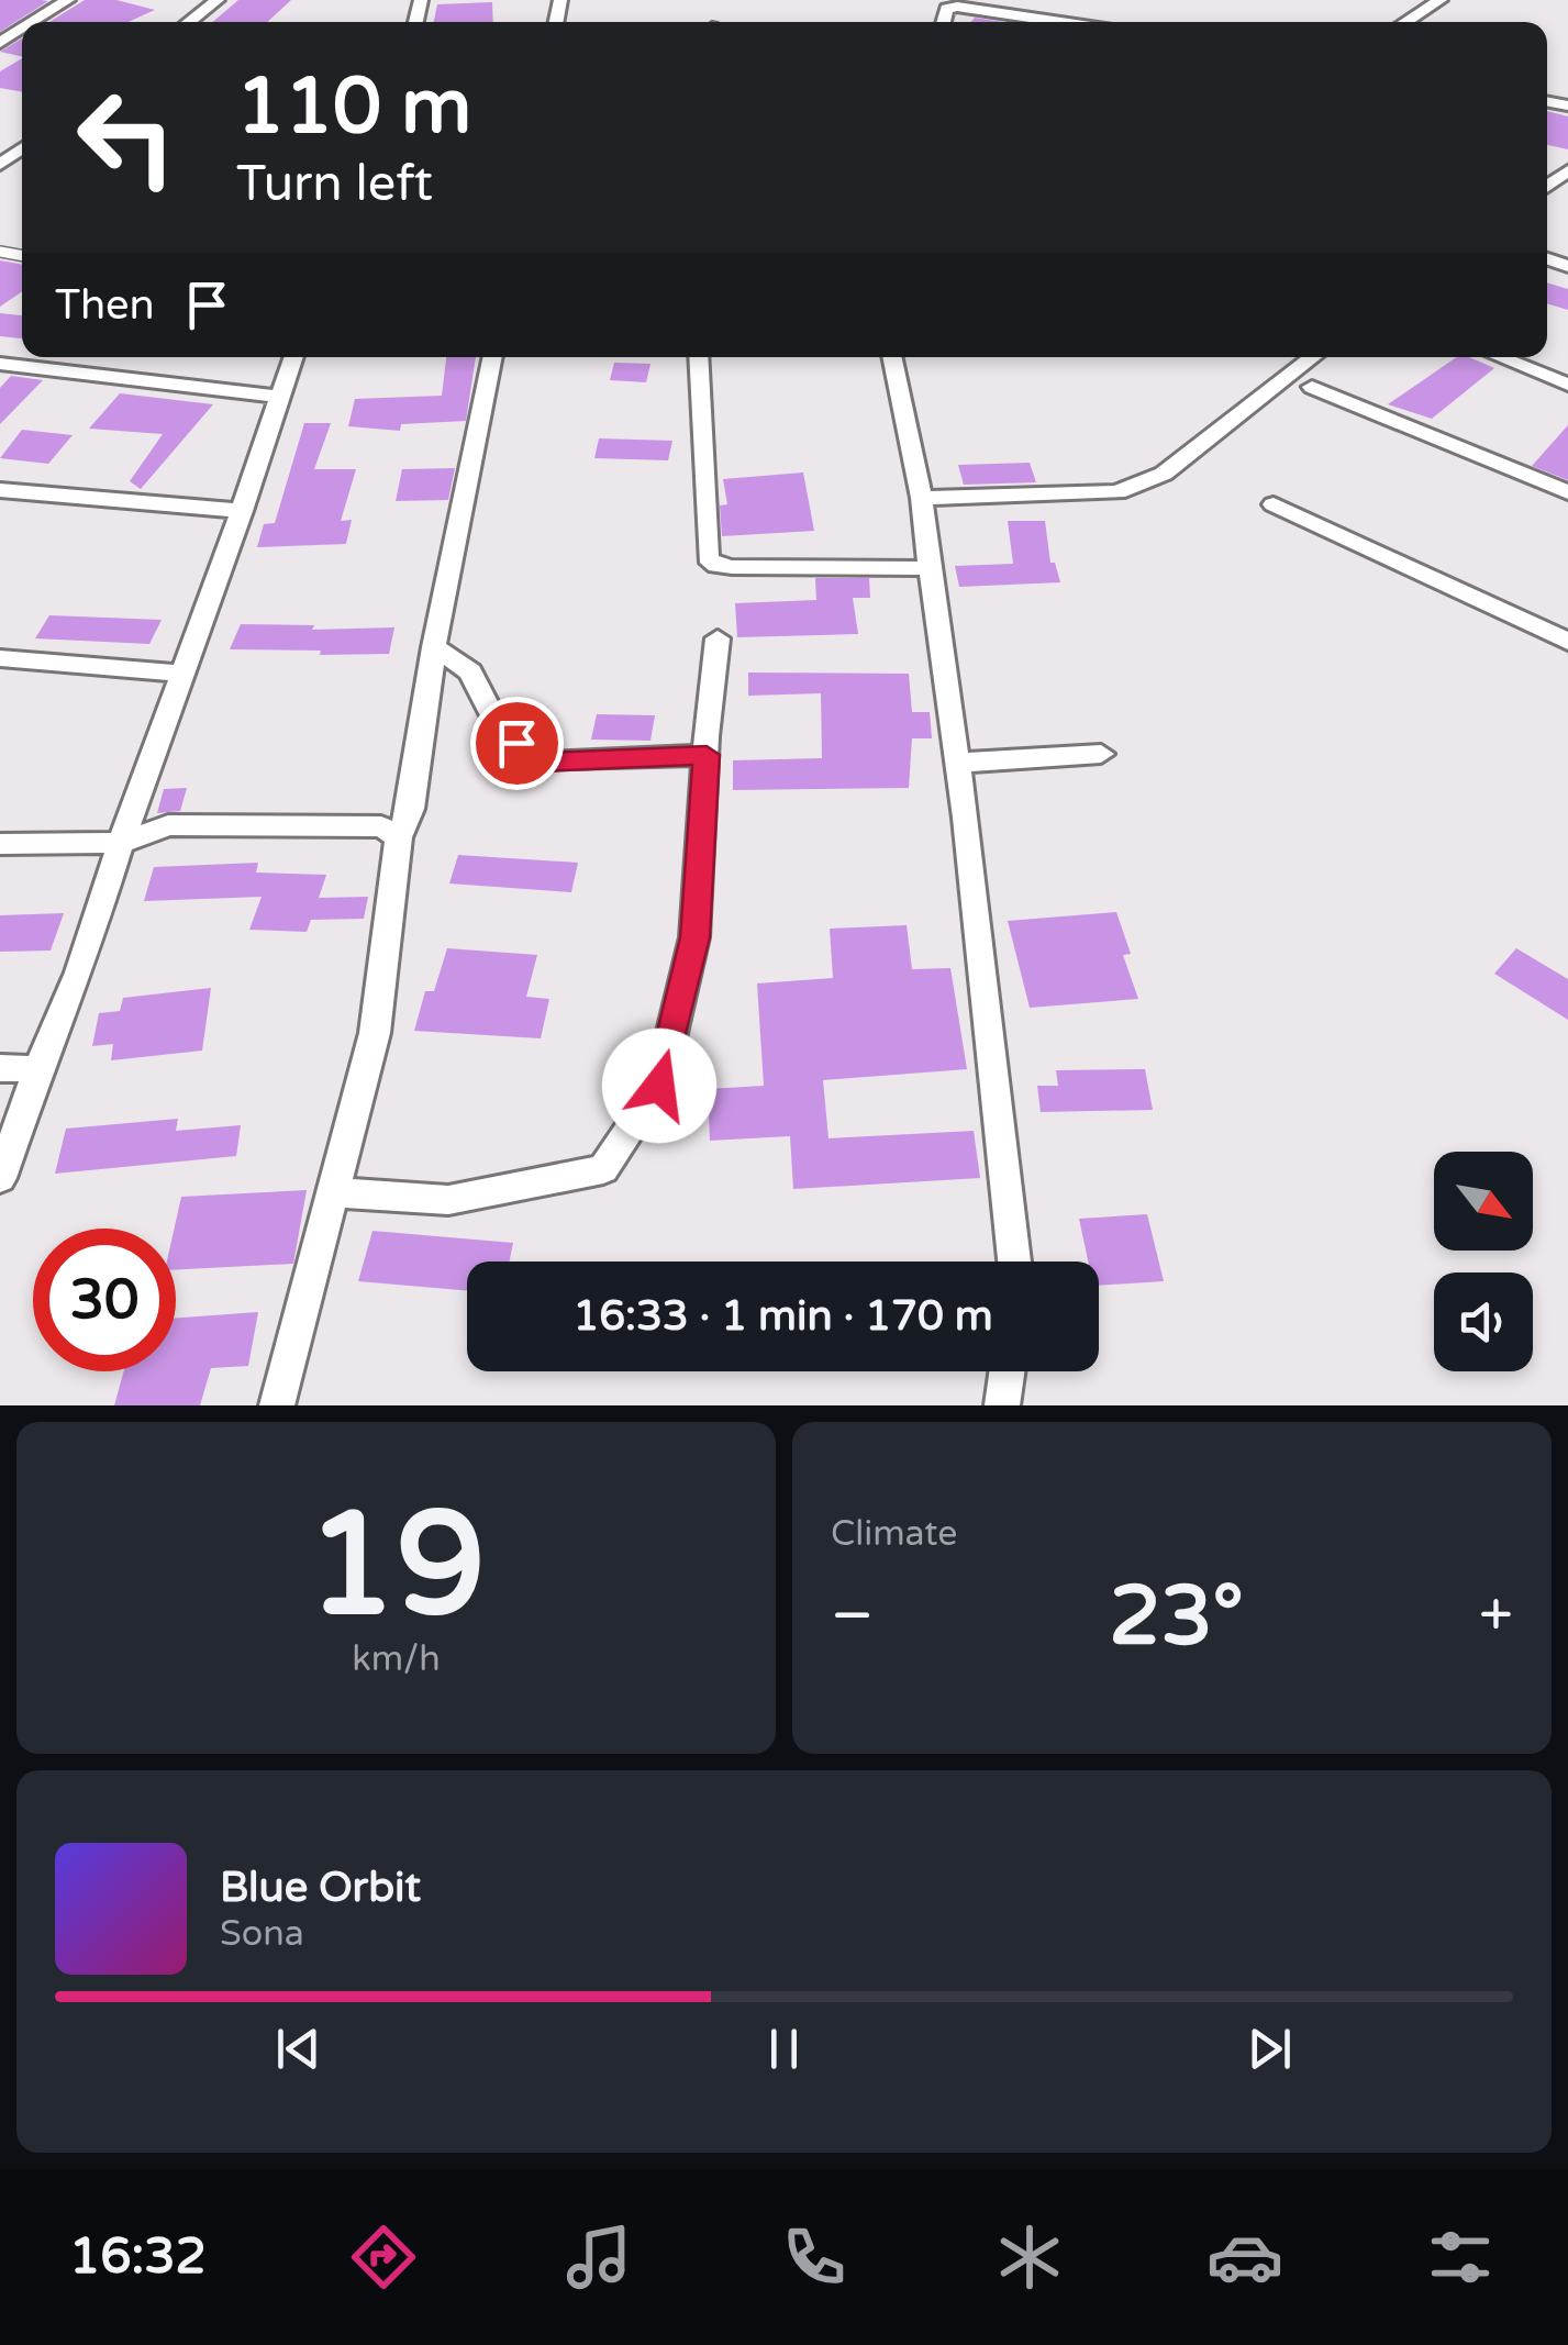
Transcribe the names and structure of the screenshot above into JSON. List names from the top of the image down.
{
  "north": "bottom right",
  "page": {
    "turn": ["110 m", "Turn left"],
    "then": "Then",
    "limit": "30",
    "trip": "16:33 · 1 min · 170 m",
    "tile": [
      ["19", "km/h"],
      "Climate"
    ],
    "heat": ["−", "23°", "+"],
    "song": ["Blue Orbit", "Sona"],
    "tabs": "16:32"
  }
}
